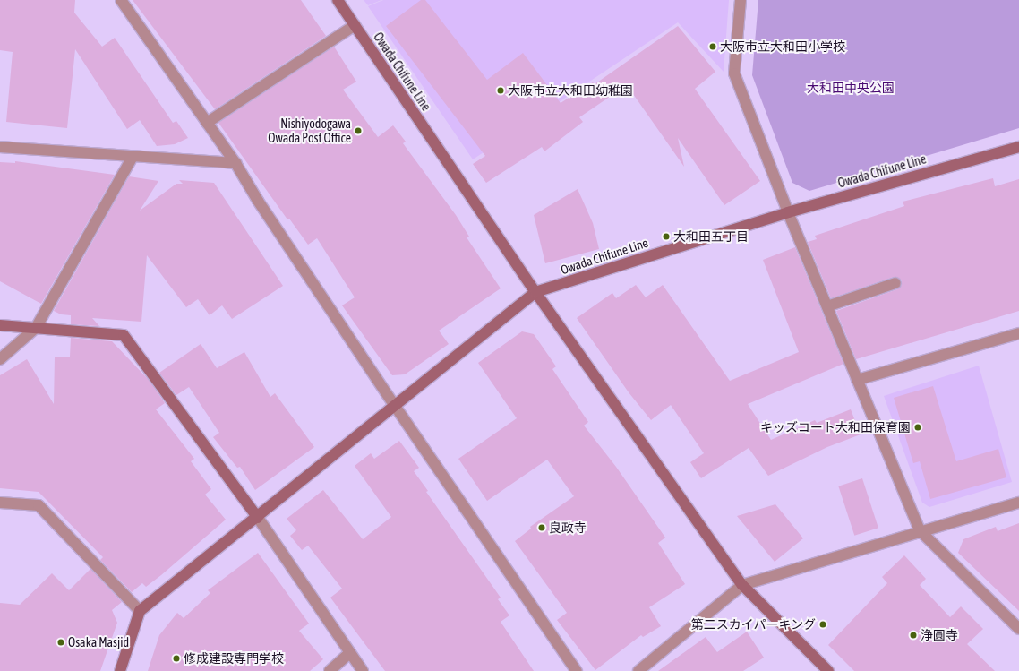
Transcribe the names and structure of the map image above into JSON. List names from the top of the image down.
{
  "streets": {
    "street": ["Owada Chifune Line"]
  },
  "parks": ["大和田中央公園"],
  "places": [
    "大阪市立大和田小学校",
    "大阪市立大和田幼稚園",
    "Nishiyodogawa Owada Post Office",
    "大和田五丁目",
    "キッズコート大和田保育園",
    "良政寺",
    "第二スカイパーキング",
    "浄圓寺",
    "Osaka Masjid",
    "修成建設専門学校"
  ]
}
